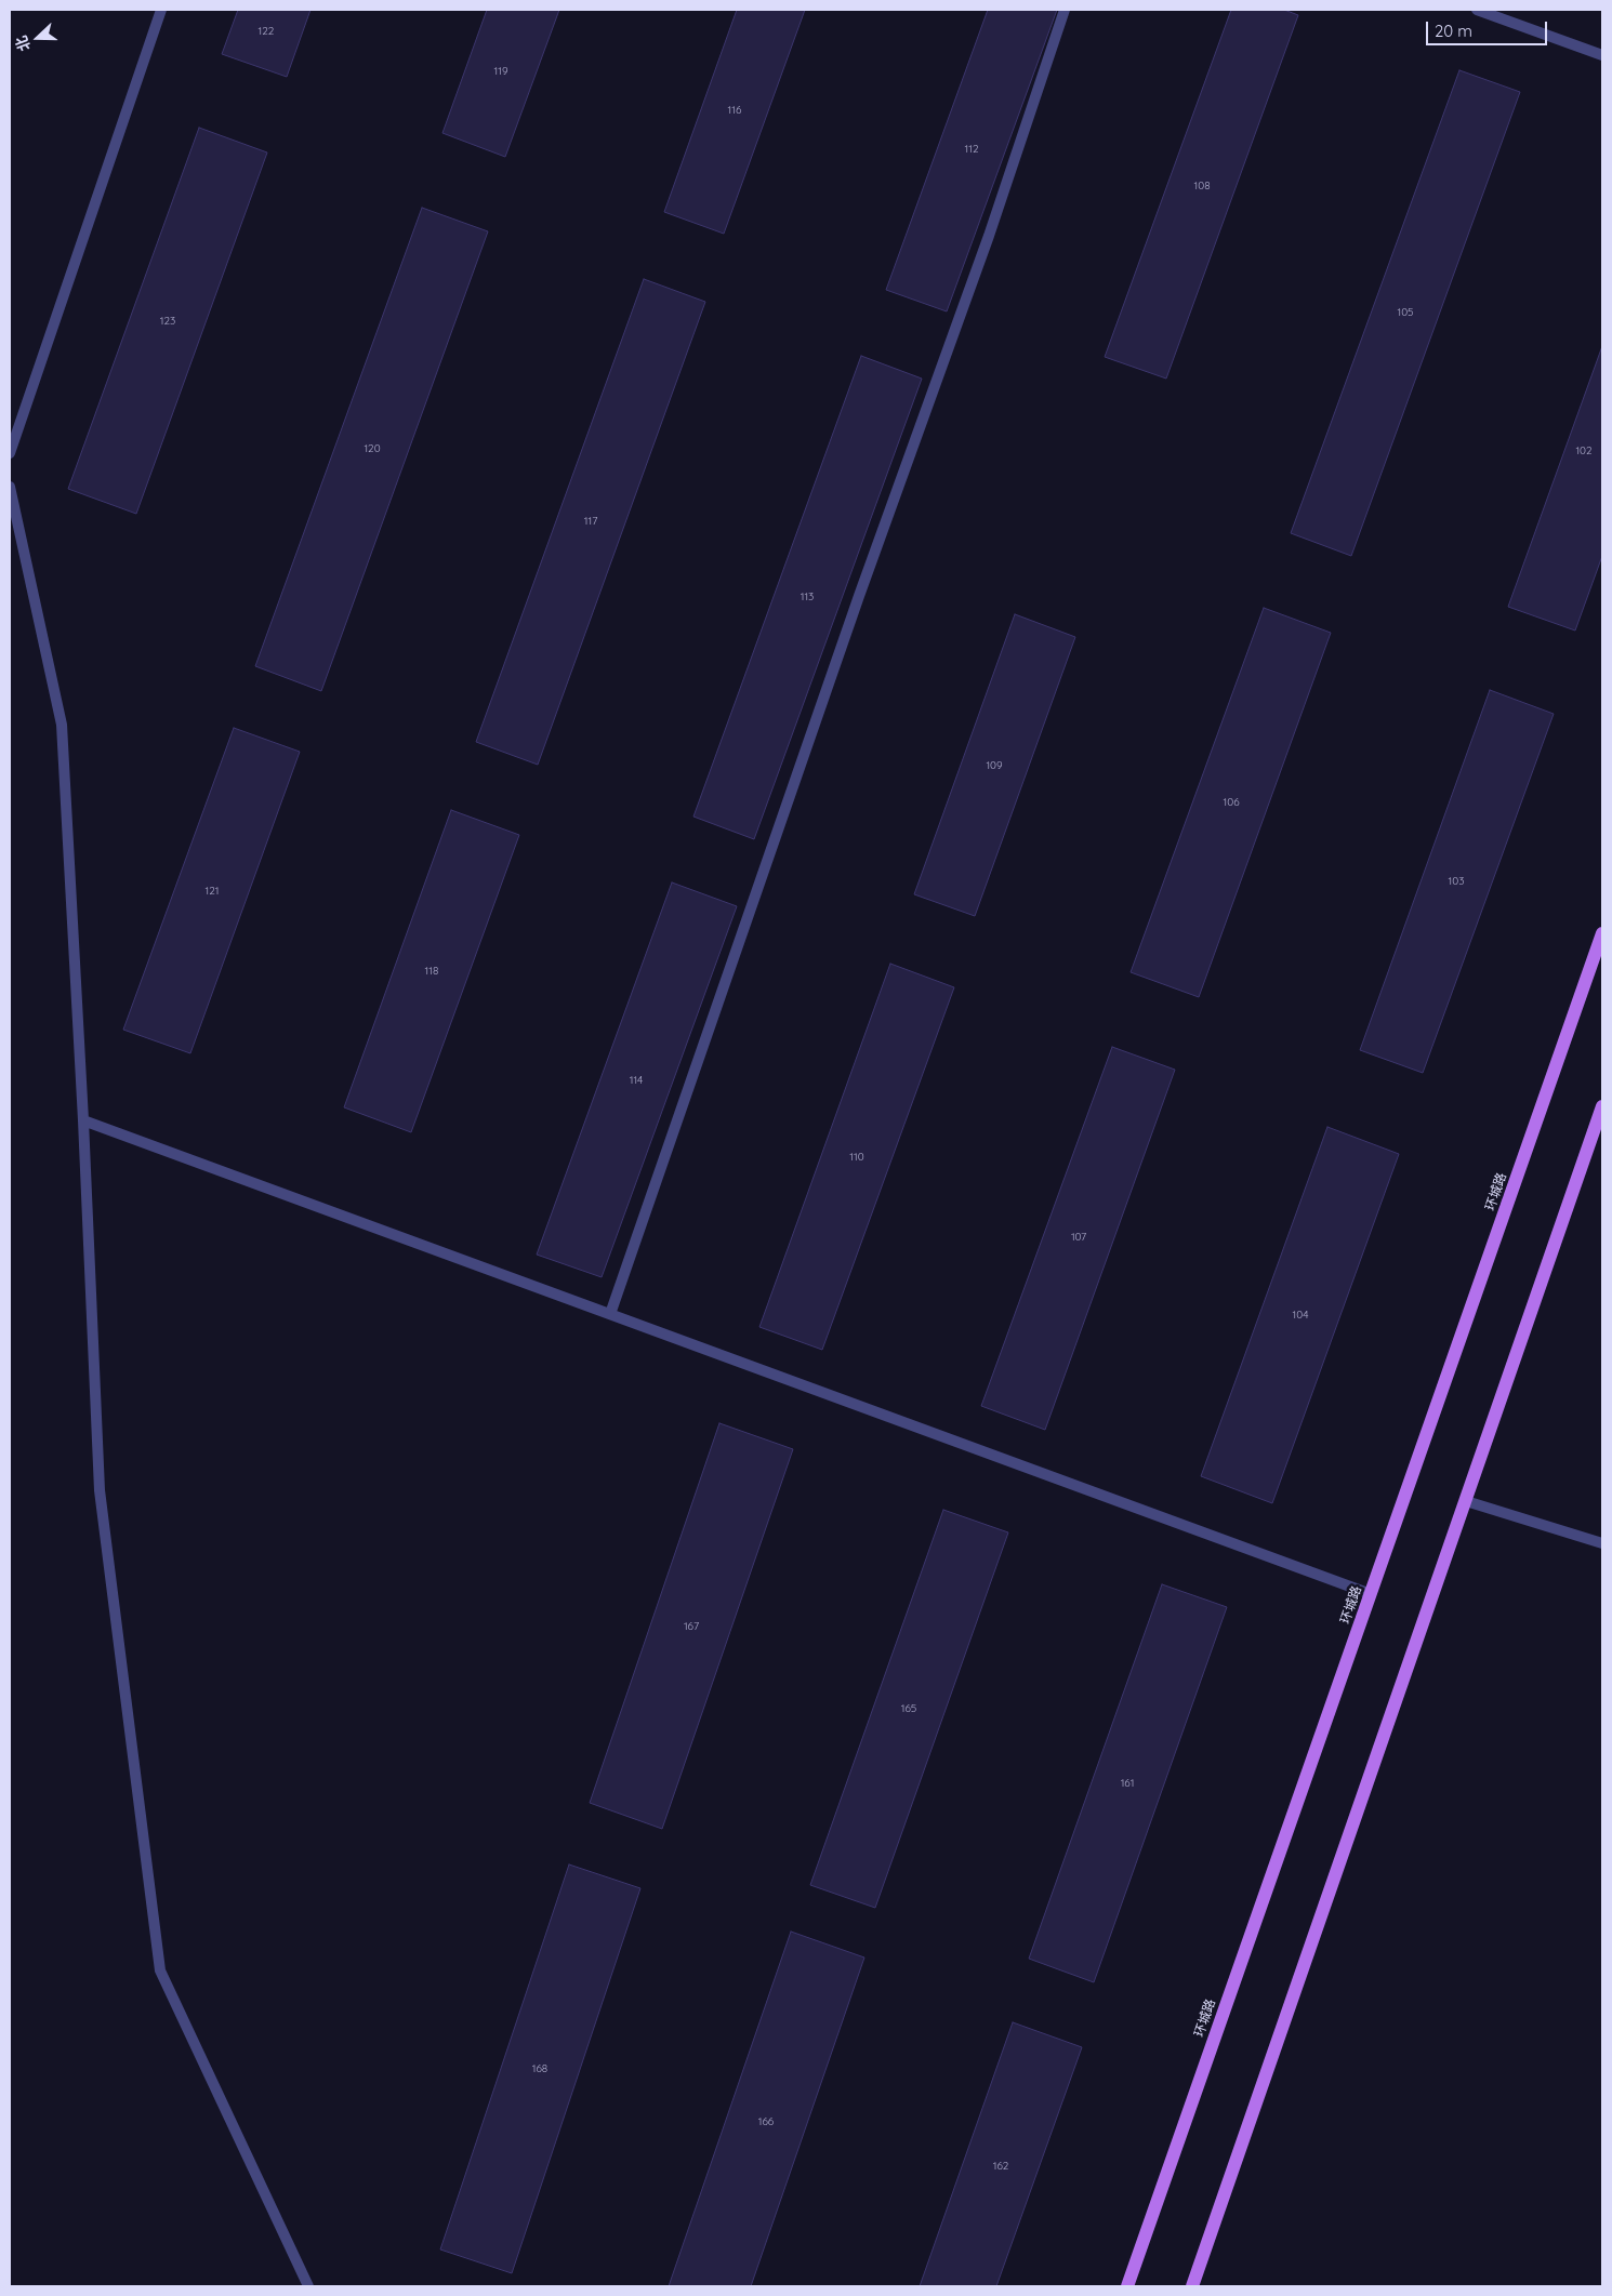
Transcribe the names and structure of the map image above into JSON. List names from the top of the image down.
{
  "streets": {
    "main road": ["环城路"]
  },
  "house_numbers": [
    "122",
    "119",
    "116",
    "112",
    "108",
    "105",
    "123",
    "120",
    "102",
    "117",
    "113",
    "109",
    "106",
    "103",
    "121",
    "118",
    "114",
    "110",
    "107",
    "104",
    "167",
    "165",
    "161",
    "168",
    "166",
    "162"
  ],
  "scale_bar": "20 m",
  "north": "left"
}
